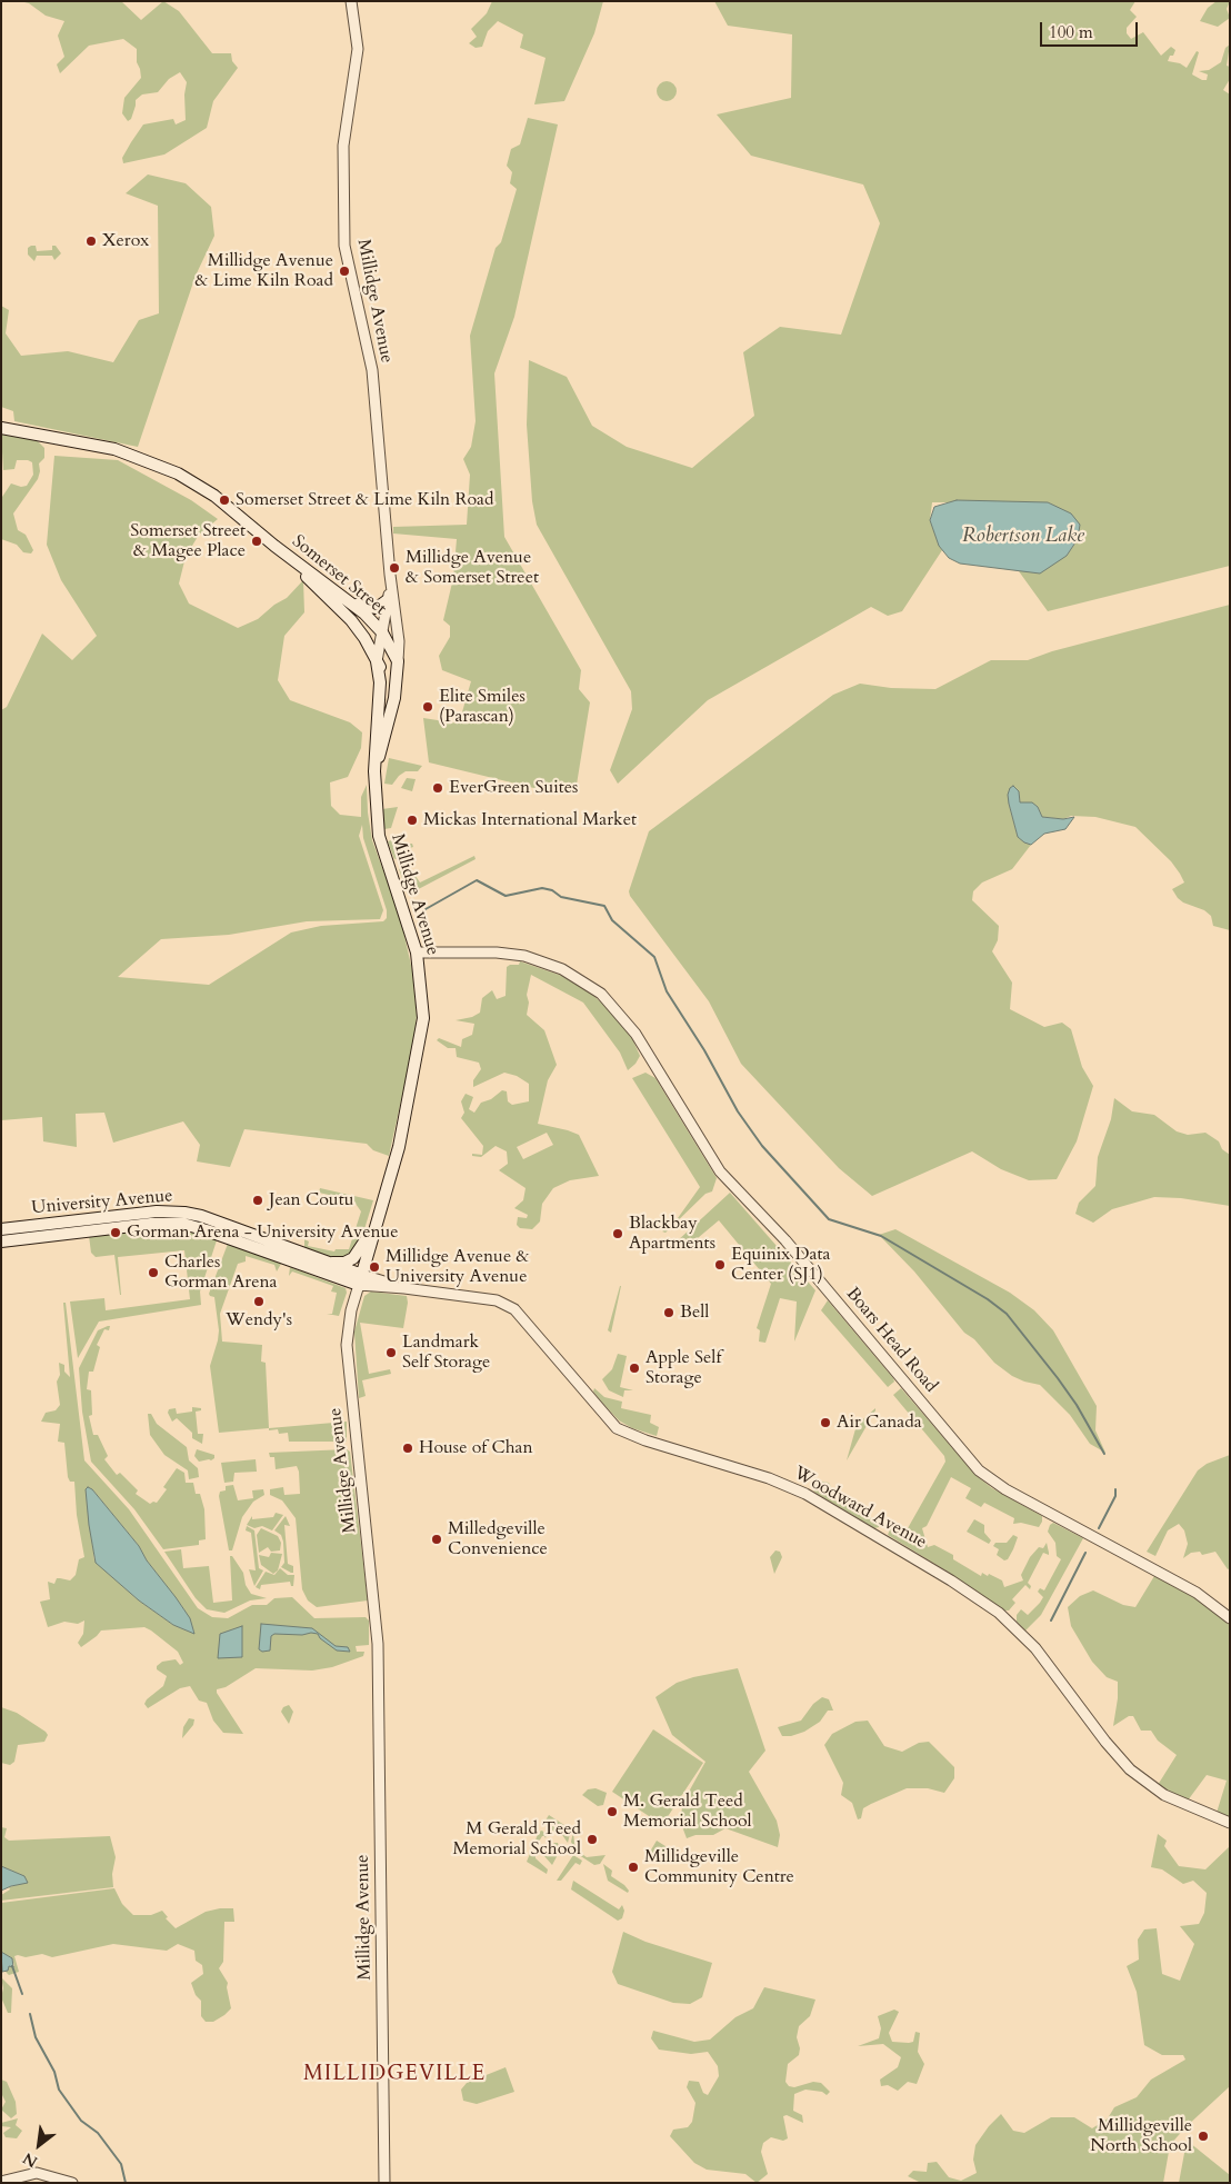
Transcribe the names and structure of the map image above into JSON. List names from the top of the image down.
{
  "streets": {
    "main road": ["Millidge Avenue", "Somerset Street", "University Avenue"],
    "street": ["Boars Head Road", "Woodward Avenue"]
  },
  "crossings": [
    ["Millidge Avenue", "Somerset Street"],
    ["Millidge Avenue", "University Avenue"],
    ["Millidge Avenue", "Boars Head Road"],
    ["Millidge Avenue", "Woodward Avenue"],
    ["University Avenue", "Woodward Avenue"]
  ],
  "districts": ["MILLIDGEVILLE"],
  "water": ["Robertson Lake"],
  "places": [
    "Xerox",
    "Millidge Avenue & Lime Kiln Road",
    "Somerset Street & Lime Kiln Road",
    "Somerset Street & Magee Place",
    "Millidge Avenue & Somerset Street",
    "Elite Smiles (Parascan)",
    "EverGreen Suites",
    "Mickas International Market",
    "Jean Coutu",
    "Gorman Arena - University Avenue",
    "Blackbay Apartments",
    "Equinix Data Center (SJ1)",
    "Millidge Avenue & University Avenue",
    "Charles Gorman Arena",
    "Wendy's",
    "Bell",
    "Landmark Self Storage",
    "Apple Self Storage",
    "Air Canada",
    "House of Chan",
    "Milledgeville Convenience",
    "M. Gerald Teed Memorial School",
    "M Gerald Teed Memorial School",
    "Millidgeville Community Centre",
    "Millidgeville North School"
  ],
  "scale_bar": "100 m",
  "north": "bottom left"
}
